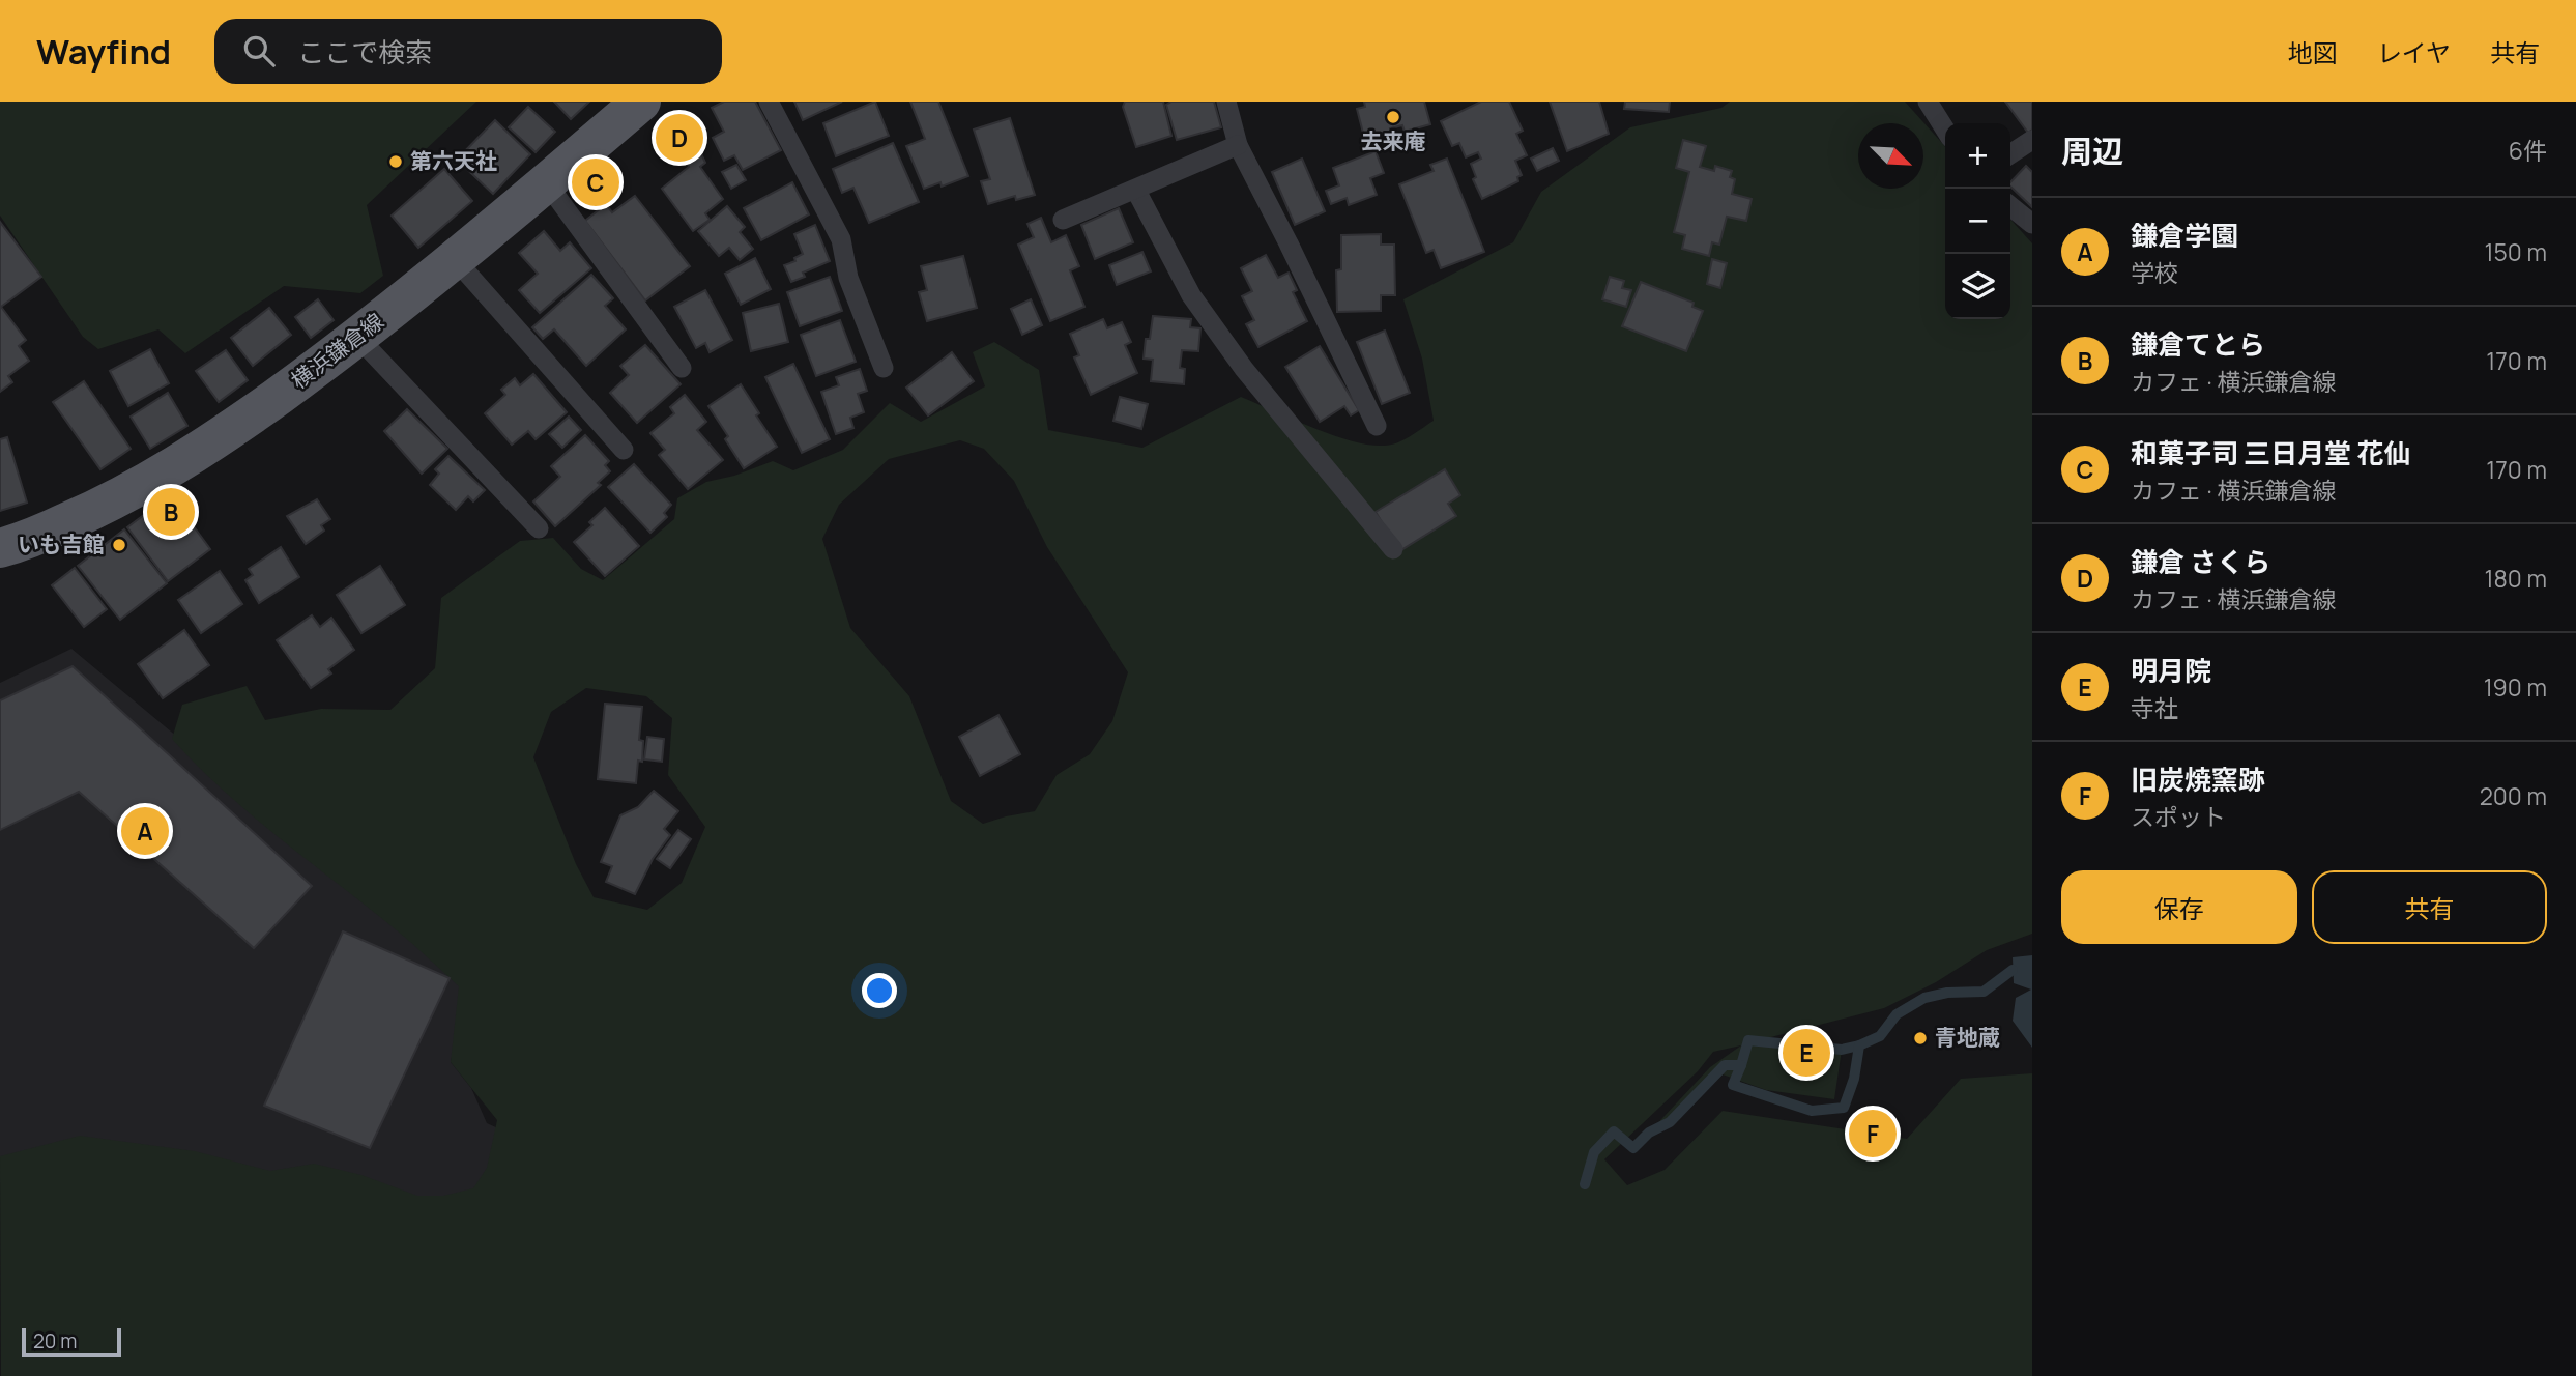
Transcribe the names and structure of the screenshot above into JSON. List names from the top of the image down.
{
  "streets": {
    "main road": ["横浜鎌倉線"]
  },
  "places": [
    "去来庵",
    "第六天社",
    "いも吉館",
    "青地蔵"
  ],
  "scale_bar": "20 m",
  "north": "bottom right",
  "page": {
    "header": "Wayfind",
    "search": "ここで検索",
    "nav": ["地図", "レイヤ", "共有"],
    "heading": ["周辺", "6件"],
    "pins": [
      "D",
      "C",
      "B",
      "A",
      "E",
      "F"
    ],
    "map_buttons": ["+", "−"],
    "list": [
      {
        "mark": "A",
        "name": "鎌倉学園",
        "note": "学校",
        "value": "150 m"
      },
      {
        "mark": "B",
        "name": "鎌倉てとら",
        "note": "カフェ · 横浜鎌倉線",
        "value": "170 m"
      },
      {
        "mark": "C",
        "name": "和菓子司 三日月堂 花仙",
        "note": "カフェ · 横浜鎌倉線",
        "value": "170 m"
      },
      {
        "mark": "D",
        "name": "鎌倉 さくら",
        "note": "カフェ · 横浜鎌倉線",
        "value": "180 m"
      },
      {
        "mark": "E",
        "name": "明月院",
        "note": "寺社",
        "value": "190 m"
      },
      {
        "mark": "F",
        "name": "旧炭焼窯跡",
        "note": "スポット",
        "value": "200 m"
      }
    ],
    "buttons": ["保存", "共有"],
    "scale": "20 m"
  }
}
